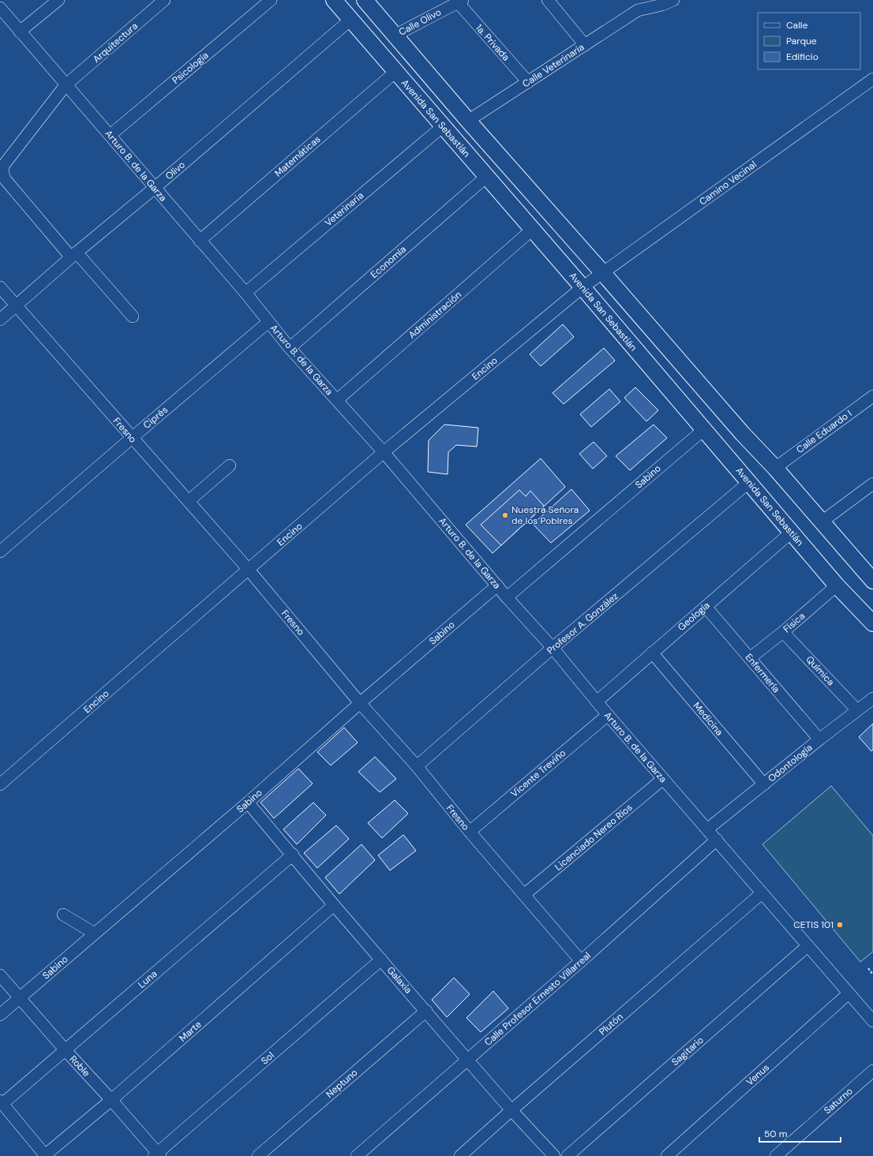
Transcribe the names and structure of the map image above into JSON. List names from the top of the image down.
{
  "streets": {
    "main road": ["Avenida San Sebastián"],
    "street": [
      "Calle Olivo",
      "Arquitectura",
      "1a. Privada",
      "Calle Veterinaria",
      "Psicología",
      "Matemáticas",
      "Arturo B. de la Garza",
      "Olivo",
      "Camino Vecinal",
      "Veterinaria",
      "Economía",
      "Administración",
      "Encino",
      "Ciprés",
      "Fresno",
      "Calle Eduardo I",
      "Sabino",
      "Geología",
      "Física",
      "Profesor A. González",
      "Química",
      "Enfermería",
      "Medicina",
      "Odontología",
      "Vicente Treviño",
      "Licenciado Nereo Ríos",
      "Luna",
      "Galaxia",
      "Calle Profesor Ernesto Villarreal",
      "Plutón",
      "Marte",
      "Sagitario",
      "Sol",
      "Roble",
      "Venus",
      "Neptuno",
      "Saturno"
    ]
  },
  "crossings": [
    ["Calle Olivo", "1a. Privada"],
    ["Arquitectura", "Arturo B. de la Garza"],
    ["1a. Privada", "Calle Veterinaria"],
    ["Psicología", "Arturo B. de la Garza"],
    ["Avenida San Sebastián", "Matemáticas"],
    ["Avenida San Sebastián", "Olivo"],
    ["Avenida San Sebastián", "Camino Vecinal"],
    ["Avenida San Sebastián", "Veterinaria"],
    ["Avenida San Sebastián", "Economía"],
    ["Avenida San Sebastián", "Administración"],
    ["Avenida San Sebastián", "Encino"],
    ["Avenida San Sebastián", "Sabino"],
    ["Avenida San Sebastián", "Geología"],
    ["Avenida San Sebastián", "Física"],
    ["Avenida San Sebastián", "Profesor A. González"],
    ["Matemáticas", "Arturo B. de la Garza"],
    ["Arturo B. de la Garza", "Olivo"],
    ["Arturo B. de la Garza", "Veterinaria"],
    ["Arturo B. de la Garza", "Economía"],
    ["Arturo B. de la Garza", "Administración"],
    ["Arturo B. de la Garza", "Encino"],
    ["Arturo B. de la Garza", "Ciprés"],
    ["Arturo B. de la Garza", "Sabino"],
    ["Arturo B. de la Garza", "Geología"],
    ["Arturo B. de la Garza", "Profesor A. González"],
    ["Arturo B. de la Garza", "Odontología"],
    ["Arturo B. de la Garza", "Vicente Treviño"],
    ["Arturo B. de la Garza", "Licenciado Nereo Ríos"],
    ["Arturo B. de la Garza", "Calle Profesor Ernesto Villarreal"],
    ["Arturo B. de la Garza", "Plutón"],
    ["Arturo B. de la Garza", "Sagitario"],
    ["Arturo B. de la Garza", "Venus"],
    ["Olivo", "Fresno"],
    ["Camino Vecinal", "Encino"],
    ["Encino", "Fresno"],
    ["Ciprés", "Fresno"],
    ["Fresno", "Sabino"],
    ["Fresno", "Profesor A. González"],
    ["Fresno", "Vicente Treviño"],
    ["Fresno", "Licenciado Nereo Ríos"],
    ["Fresno", "Calle Profesor Ernesto Villarreal"],
    ["Sabino", "Galaxia"],
    ["Sabino", "Roble"],
    ["Geología", "Enfermería"],
    ["Geología", "Medicina"],
    ["Física", "Química"],
    ["Física", "Enfermería"],
    ["Química", "Odontología"],
    ["Enfermería", "Odontología"],
    ["Medicina", "Odontología"],
    ["Luna", "Galaxia"],
    ["Luna", "Roble"],
    ["Galaxia", "Calle Profesor Ernesto Villarreal"],
    ["Galaxia", "Plutón"],
    ["Galaxia", "Marte"],
    ["Galaxia", "Sol"],
    ["Galaxia", "Neptuno"],
    ["Marte", "Roble"],
    ["Sol", "Roble"]
  ],
  "places": ["Nuestra Señora de los Poblres", "CETIS 101"],
  "legend": ["Calle", "Parque", "Edificio"],
  "scale_bar": "50 m"
}
